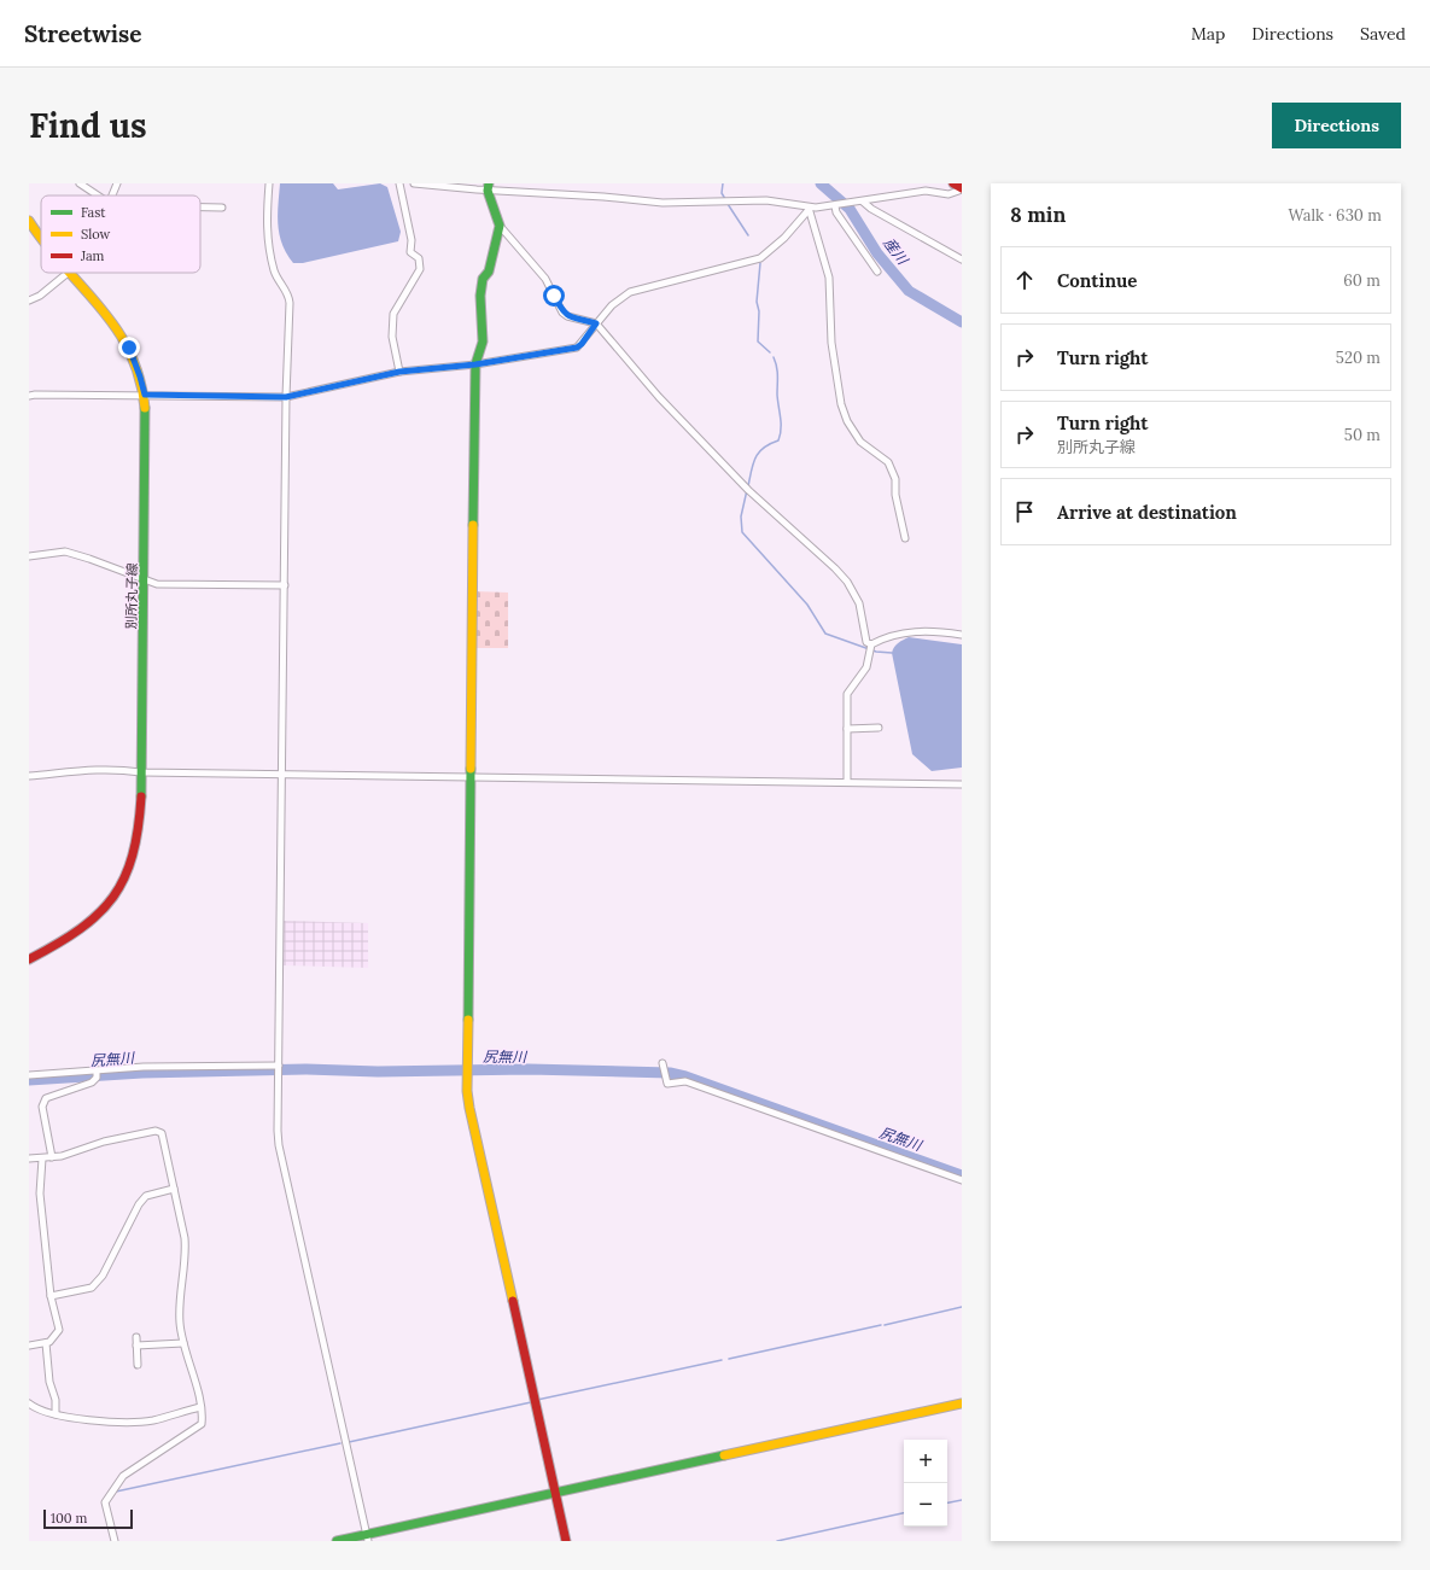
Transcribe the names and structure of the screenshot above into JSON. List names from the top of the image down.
{
  "streets": {
    "street": ["別所丸子線"]
  },
  "water": ["産川", "尻無川"],
  "legend": ["Fast", "Slow", "Jam"],
  "scale_bar": "100 m",
  "page": {
    "header": "Streetwise",
    "nav": ["Map", "Directions", "Saved"],
    "buttons": "Directions",
    "title": "Find us",
    "heading": ["8 min", "Walk · 630 m"],
    "list": [
      ["Continue", "60 m"],
      ["Turn right", "520 m"],
      ["Turn right", "別所丸子線", "50 m"],
      "Arrive at destination"
    ],
    "map_buttons": ["+", "−"],
    "scale": "100 m"
  }
}
